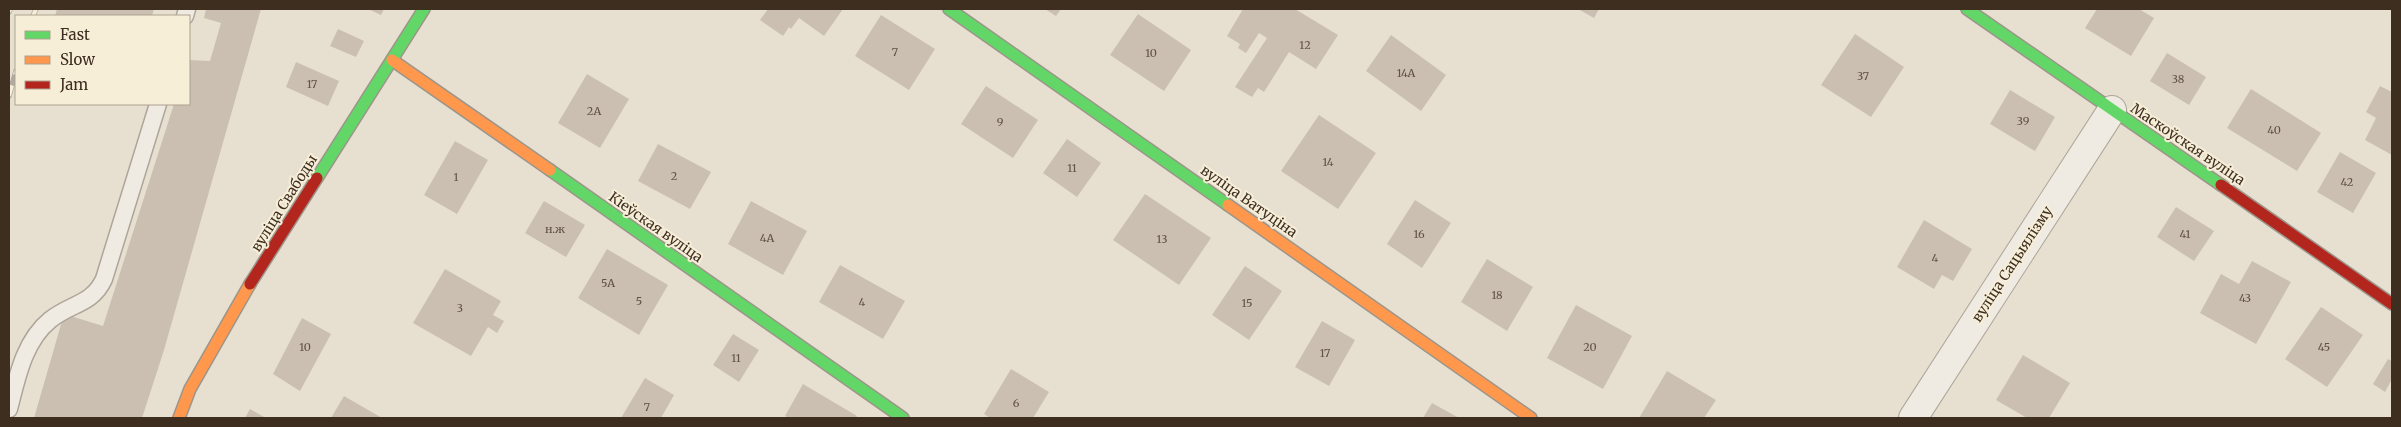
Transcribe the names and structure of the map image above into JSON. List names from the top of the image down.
{
  "streets": {
    "street": [
      "Маскоўская вуліца",
      "вуліца Ватуціна",
      "вуліца Свабоды",
      "Кіеўская вуліца",
      "вуліца Сацыялізму"
    ]
  },
  "crossings": [
    ["Маскоўская вуліца", "вуліца Сацыялізму"],
    ["вуліца Свабоды", "Кіеўская вуліца"]
  ],
  "house_numbers": [
    "12",
    "7",
    "10",
    "14А",
    "37",
    "38",
    "17",
    "2А",
    "39",
    "9",
    "40",
    "14",
    "11",
    "2",
    "1",
    "42",
    "н.ж",
    "16",
    "41",
    "4А",
    "13",
    "4",
    "5А",
    "18",
    "43",
    "5",
    "4",
    "15",
    "3",
    "10",
    "20",
    "45",
    "17",
    "11",
    "6",
    "7"
  ],
  "legend": ["Fast", "Slow", "Jam"]
}
